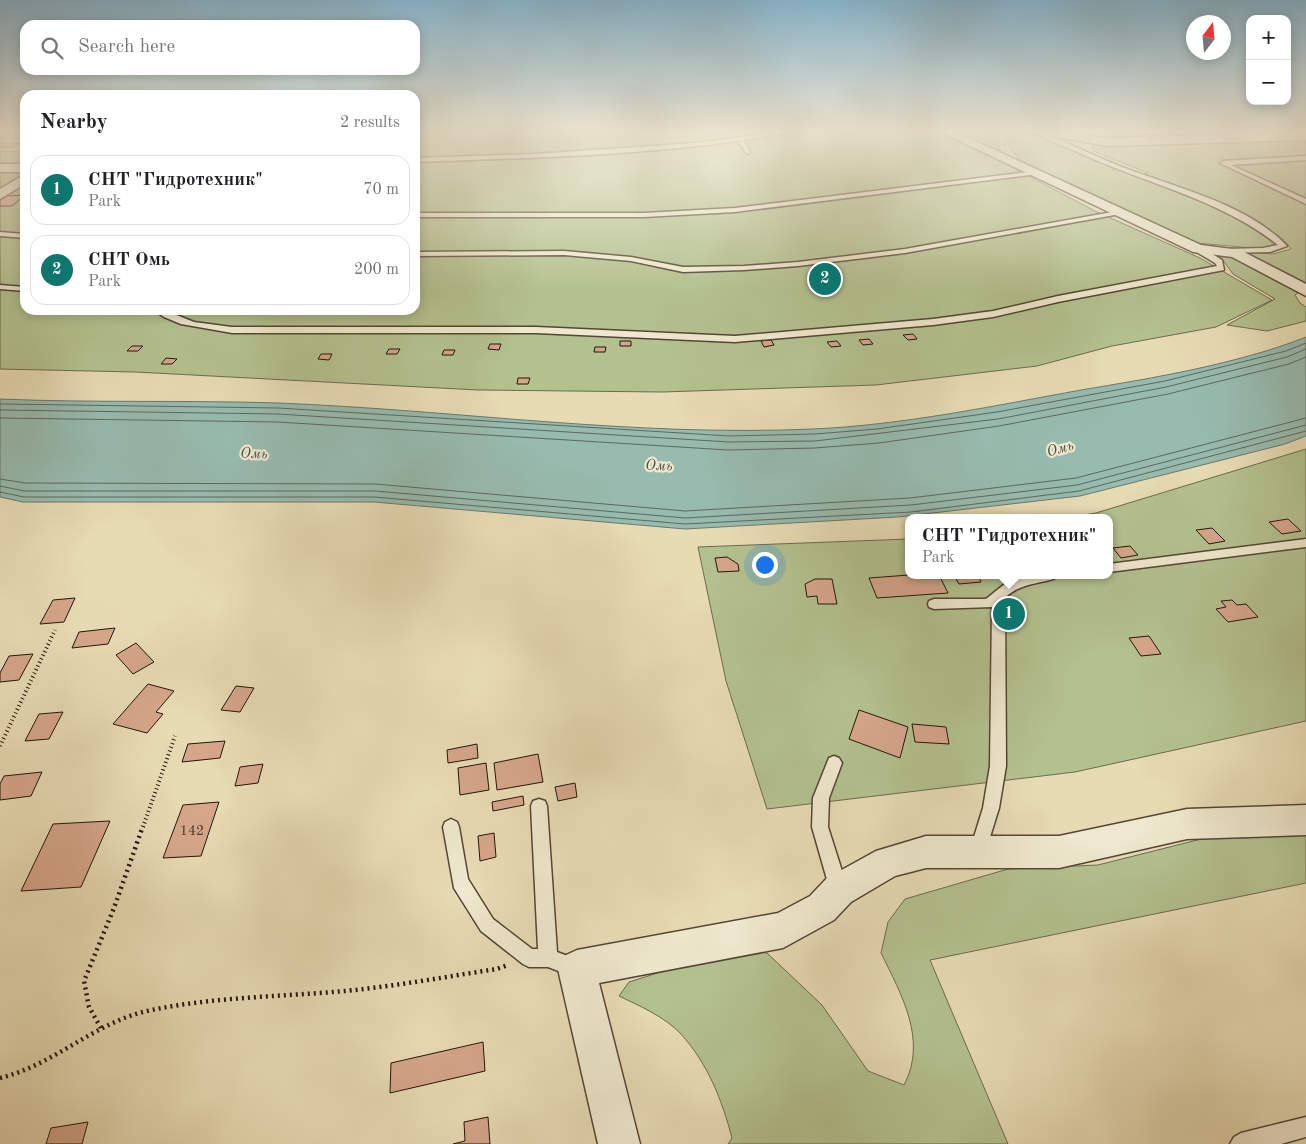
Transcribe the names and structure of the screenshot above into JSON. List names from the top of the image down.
{
  "water": ["Омь"],
  "house_numbers": ["142"],
  "north": "top",
  "page": {
    "map_buttons": ["+", "−"],
    "search": "Search here",
    "heading": ["Nearby", "2 results"],
    "list": [
      {
        "mark": "1",
        "name": "СНТ \"Гидротехник\"",
        "note": "Park",
        "value": "70 m"
      },
      {
        "mark": "2",
        "name": "СНТ Омь",
        "note": "Park",
        "value": "200 m"
      }
    ],
    "pins": ["2", "1"],
    "popup": ["СНТ \"Гидротехник\"", "Park"]
  }
}
